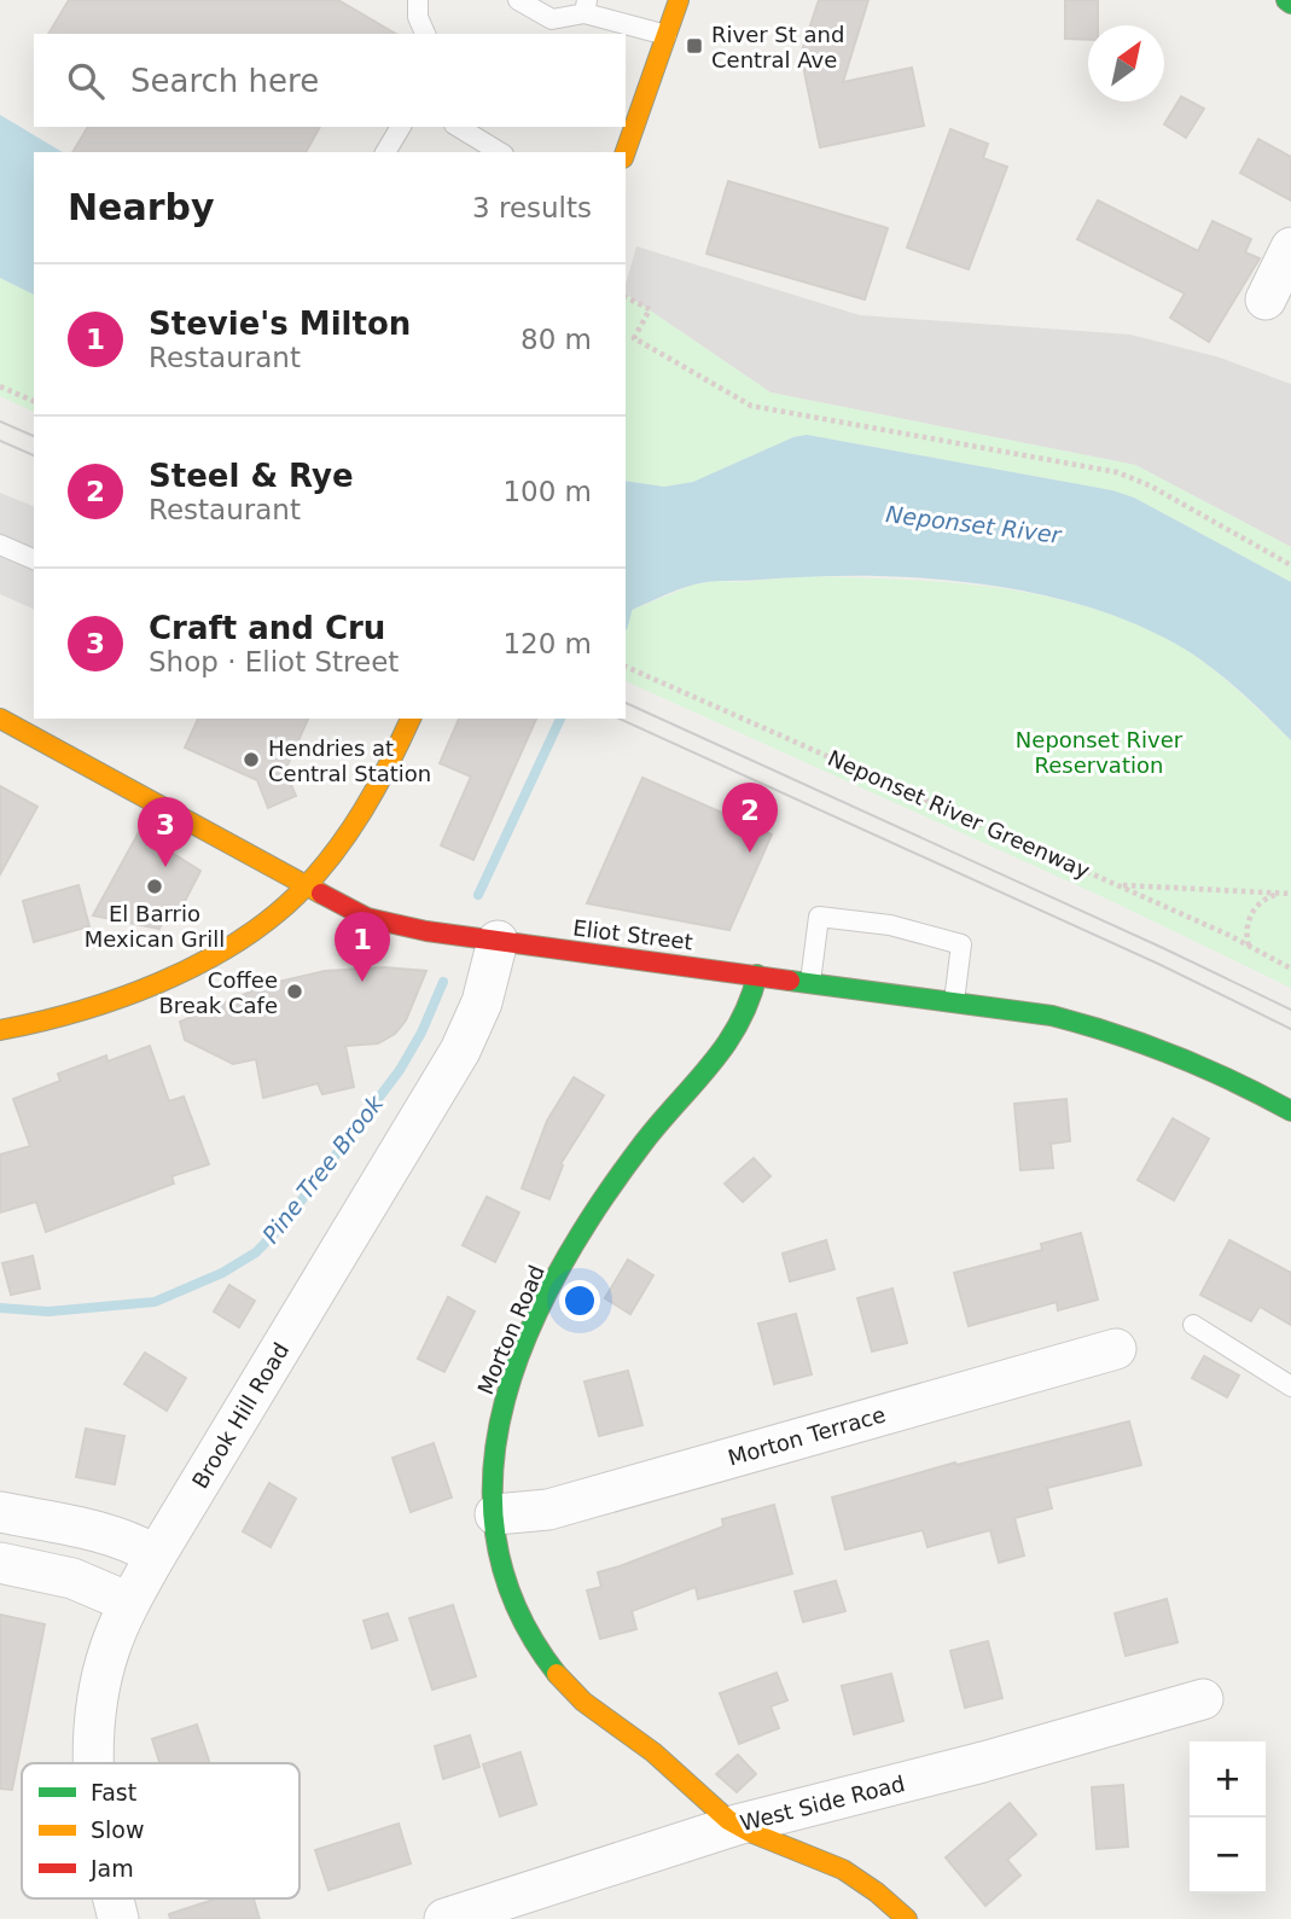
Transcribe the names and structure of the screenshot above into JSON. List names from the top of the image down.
{
  "streets": {
    "street": [
      "Eliot Street",
      "Morton Road",
      "Brook Hill Road",
      "Morton Terrace",
      "West Side Road"
    ],
    "path": ["Neponset River Greenway"]
  },
  "crossings": [
    ["Eliot Street", "Morton Road"],
    ["Eliot Street", "Brook Hill Road"],
    ["Morton Road", "Morton Terrace"],
    ["Morton Road", "West Side Road"]
  ],
  "water": ["Neponset River", "Pine Tree Brook"],
  "parks": ["Neponset River Reservation"],
  "places": {
    "transit": ["River St and Central Ave"],
    "other": ["Hendries at Central Station", "El Barrio Mexican Grill", "Coffee Break Cafe"]
  },
  "legend": ["Fast", "Slow", "Jam"],
  "north": "top right",
  "page": {
    "search": "Search here",
    "heading": ["Nearby", "3 results"],
    "list": [
      {
        "mark": "1",
        "name": "Stevie's Milton",
        "note": "Restaurant",
        "value": "80 m"
      },
      {
        "mark": "2",
        "name": "Steel & Rye",
        "note": "Restaurant",
        "value": "100 m"
      },
      {
        "mark": "3",
        "name": "Craft and Cru",
        "note": "Shop · Eliot Street",
        "value": "120 m"
      }
    ],
    "pins": ["2", "3", "1"],
    "map_buttons": ["+", "−"]
  }
}
